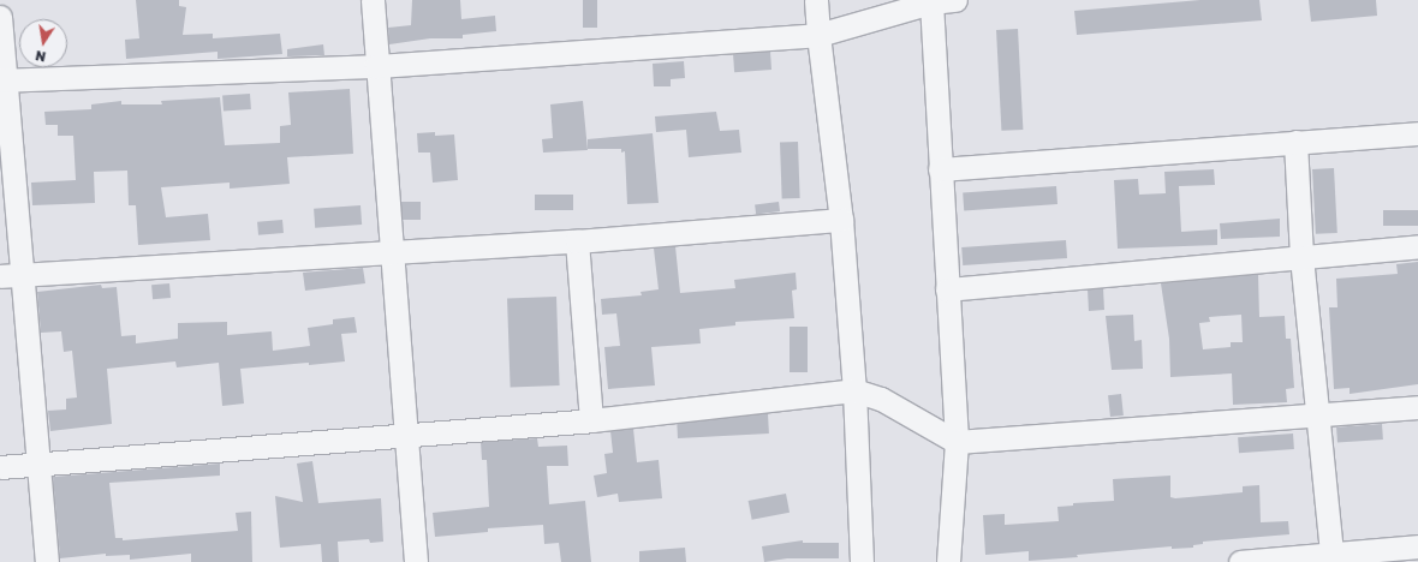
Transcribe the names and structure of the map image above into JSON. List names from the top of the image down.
{
  "north": "bottom"
}
